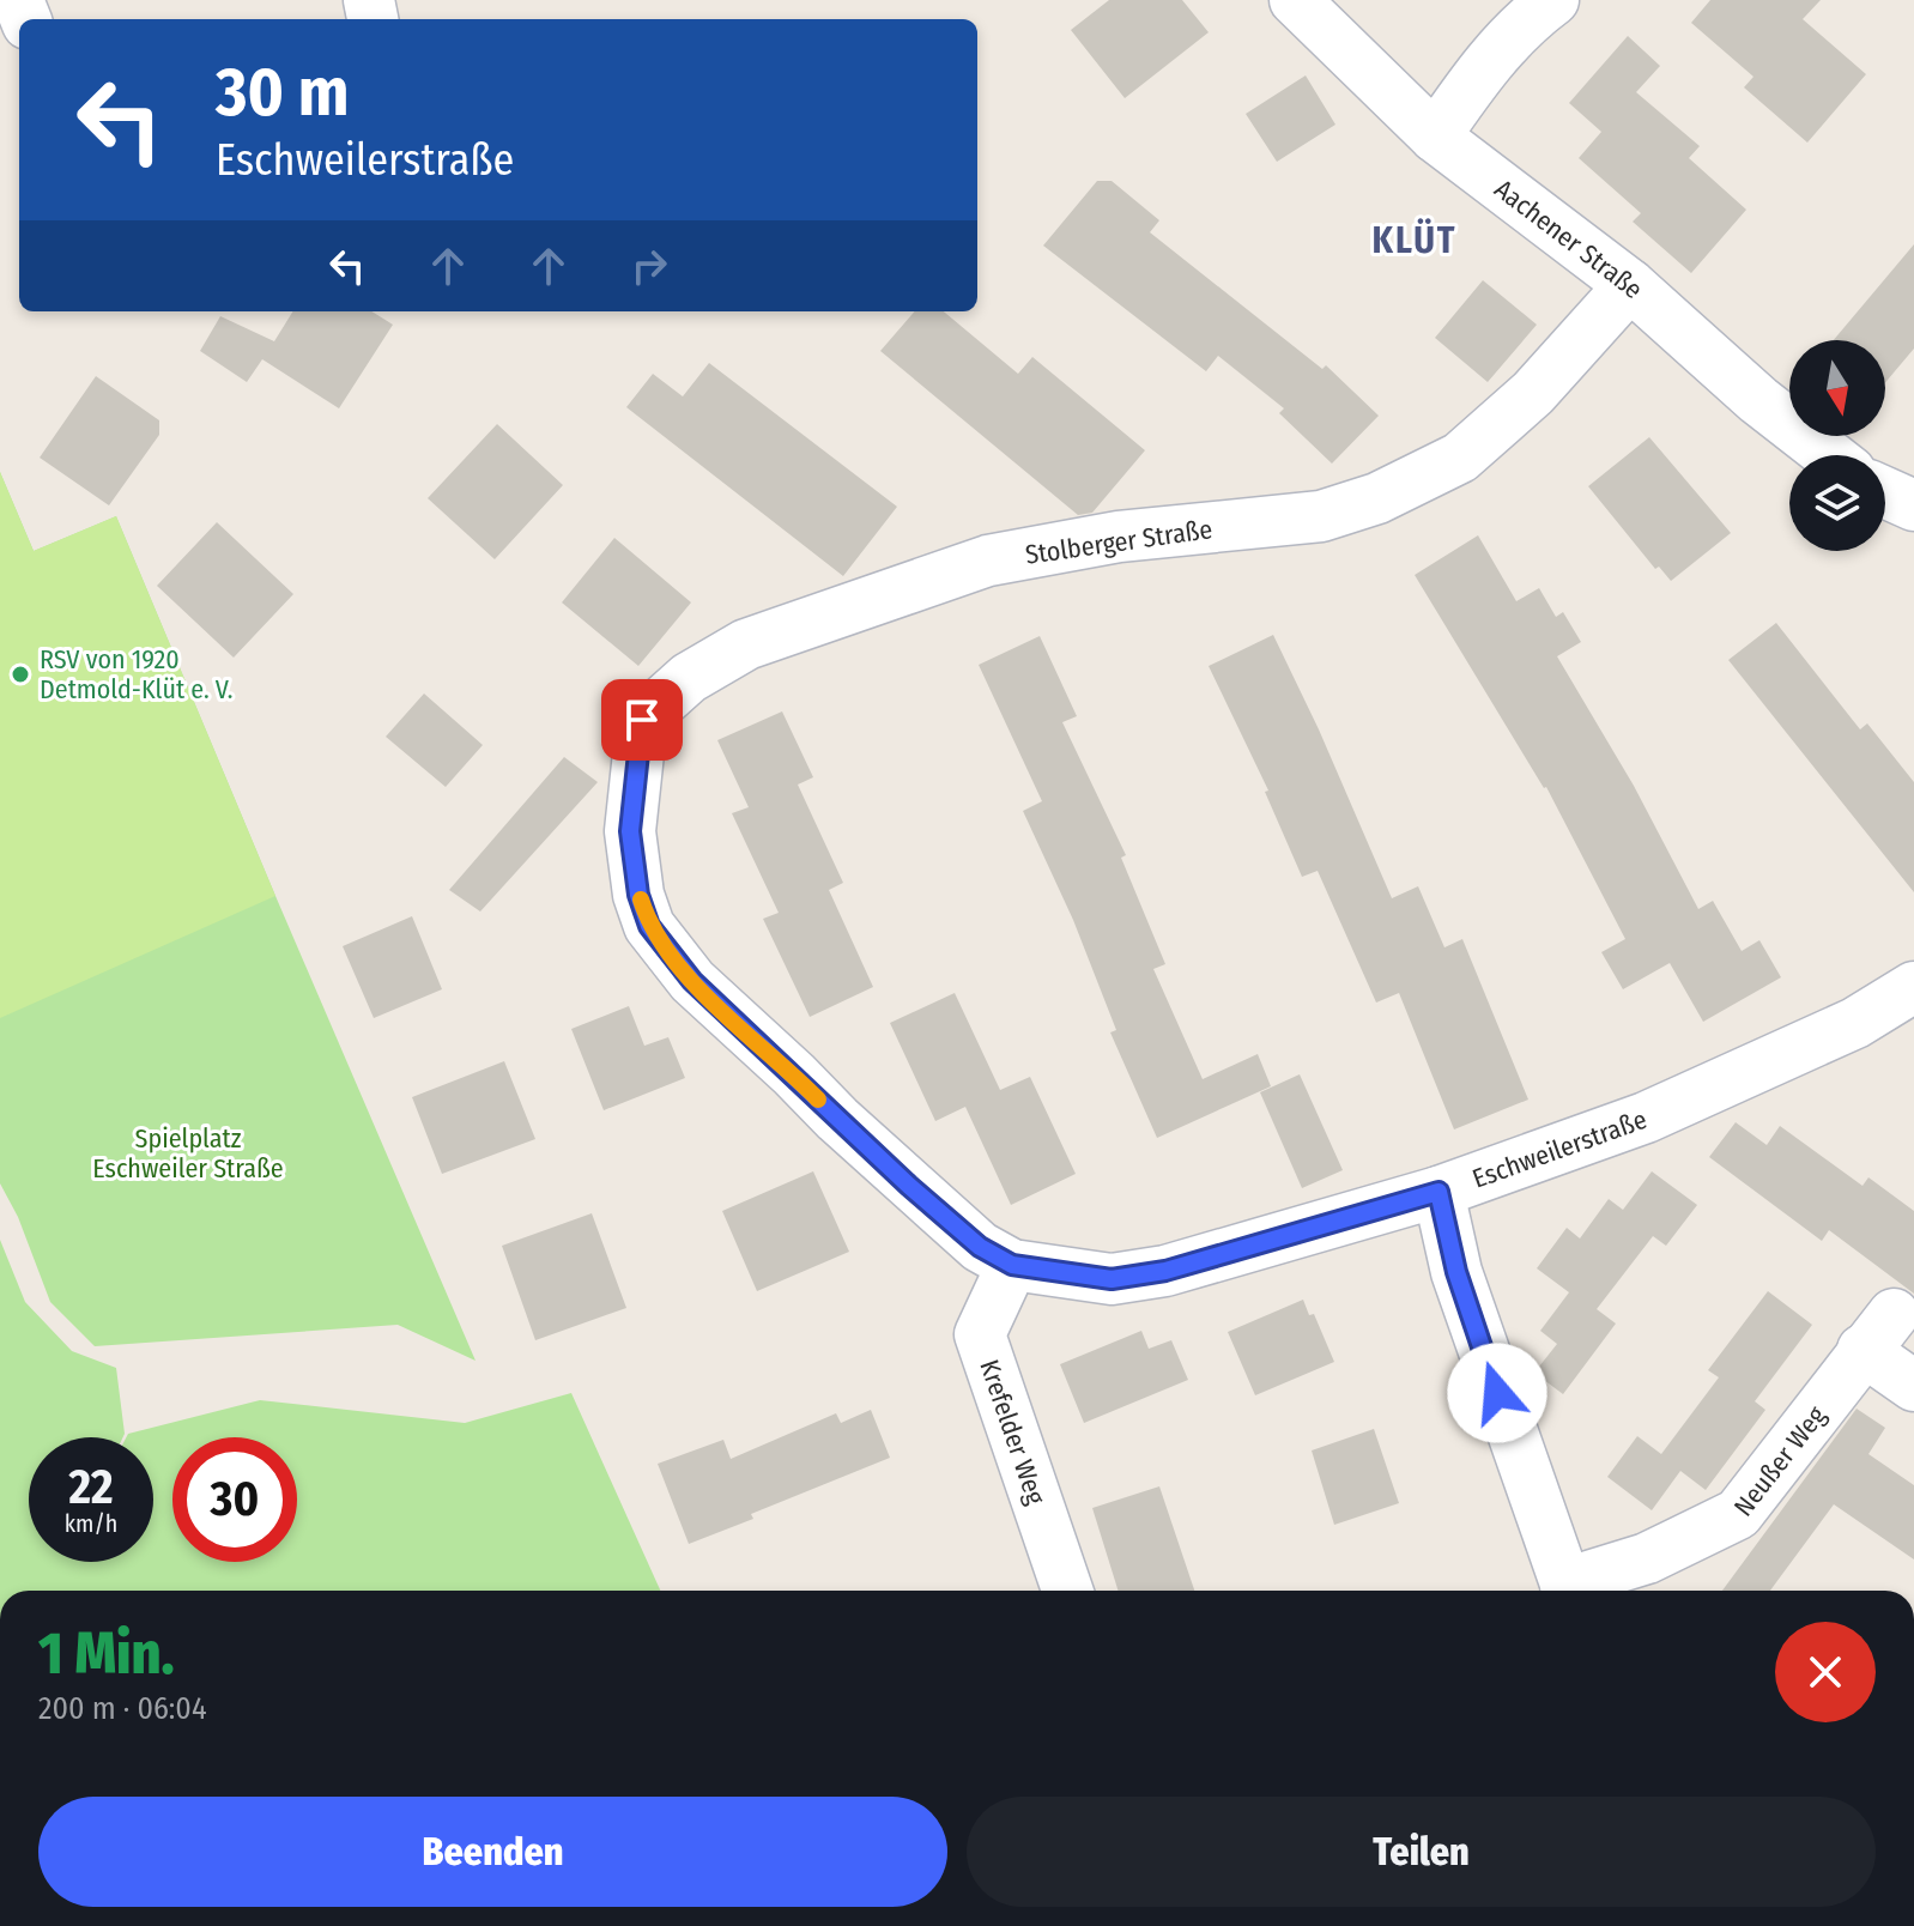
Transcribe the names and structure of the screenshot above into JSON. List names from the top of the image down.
{
  "streets": {
    "street": [
      "Aachener Straße",
      "Stolberger Straße",
      "Eschweilerstraße",
      "Krefelder Weg",
      "Neußer Weg"
    ]
  },
  "crossings": [
    ["Aachener Straße", "Stolberger Straße"],
    ["Stolberger Straße", "Eschweilerstraße"],
    ["Eschweilerstraße", "Krefelder Weg"]
  ],
  "districts": ["KLÜT"],
  "parks": ["Spielplatz Eschweiler Straße"],
  "places": ["RSV von 1920 Detmold-Klüt e. V."],
  "north": "bottom",
  "page": {
    "turn": ["30 m", "Eschweilerstraße"],
    "speed": "22 km/h",
    "limit": "30",
    "heading": ["1 Min.", "200 m · 06:04"],
    "buttons": ["Beenden", "Teilen"]
  }
}
